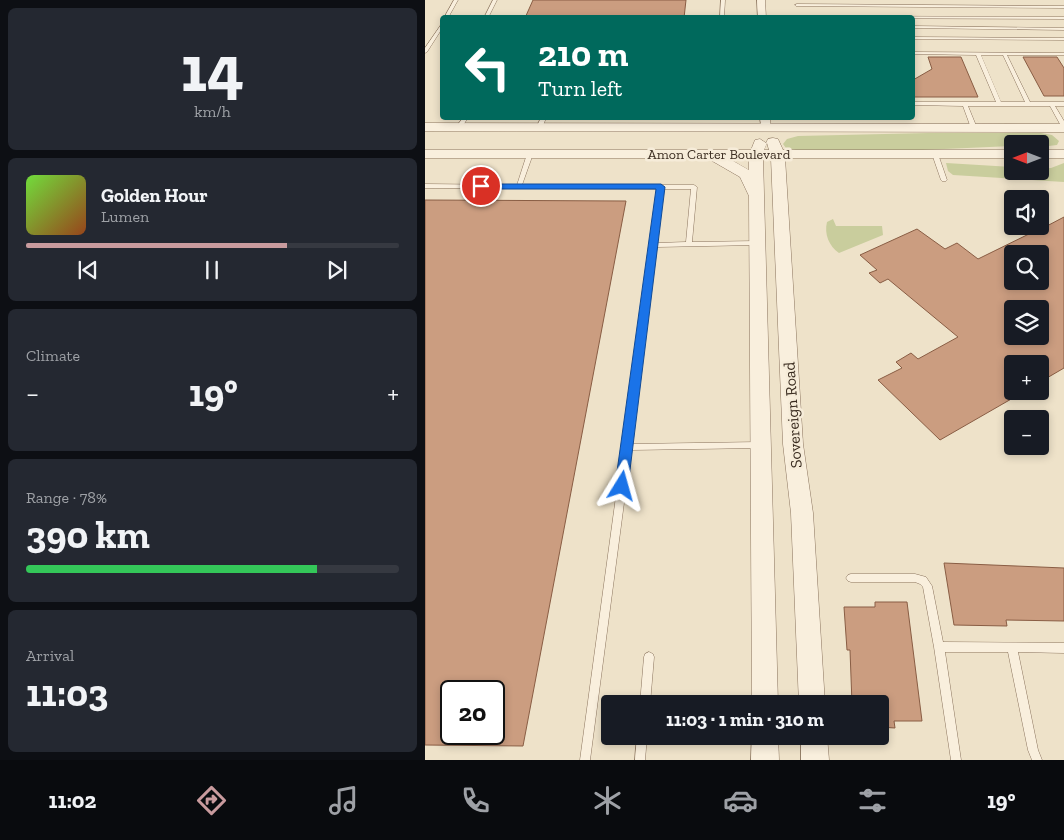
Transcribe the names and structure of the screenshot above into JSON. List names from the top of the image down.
{
  "streets": {
    "street": ["Amon Carter Boulevard", "Sovereign Road"]
  },
  "crossings": [
    ["Amon Carter Boulevard", "Sovereign Road"]
  ],
  "north": "left",
  "page": {
    "tile": [
      ["14", "km/h"],
      "Climate",
      ["Range · 78%", "390 km"],
      ["Arrival", "11:03"]
    ],
    "turn": ["210 m", "Turn left"],
    "map_buttons": ["+", "−"],
    "song": ["Golden Hour", "Lumen"],
    "heat": ["−", "19°", "+"],
    "limit": "20",
    "trip": "11:03 · 1 min · 310 m",
    "tabs": ["11:02", "19°"]
  }
}
